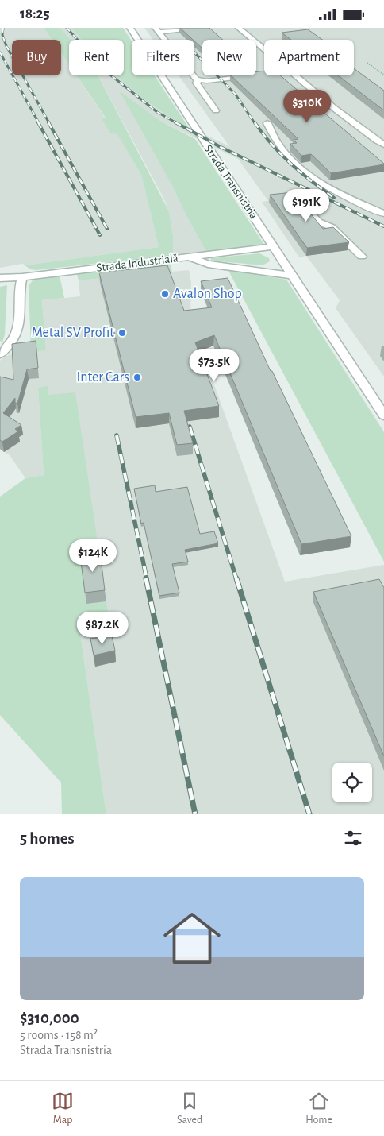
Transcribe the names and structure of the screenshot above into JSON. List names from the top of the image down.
{
  "streets": {
    "street": ["Strada Transnistria", "Strada Industrială"]
  },
  "crossings": [
    ["Strada Transnistria", "Strada Industrială"]
  ],
  "places": ["Avalon Shop", "Metal SV Profit", "Inter Cars"],
  "page": {
    "status": "18:25",
    "chip": [
      "Buy",
      "Rent",
      "Filters",
      "New",
      "Apartment"
    ],
    "price": [
      "$310K",
      "$191K",
      "$73.5K",
      "$124K",
      "$87.2K"
    ],
    "heading": "5 homes",
    "list": [
      {
        "name": "$310,000",
        "note": "5 rooms · 158 m² · Strada Transnistria"
      }
    ],
    "tabs": ["Map", "Saved", "Home"]
  }
}
